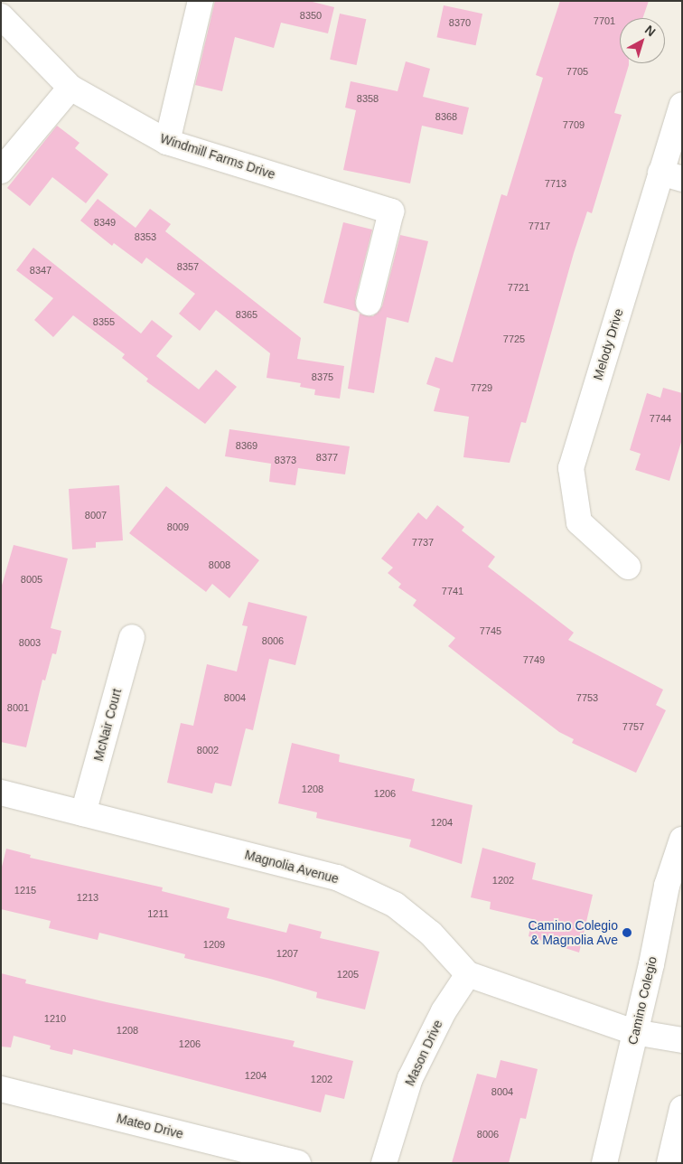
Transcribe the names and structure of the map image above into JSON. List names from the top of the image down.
{
  "streets": {
    "street": [
      "Windmill Farms Drive",
      "Melody Drive",
      "McNair Court",
      "Magnolia Avenue",
      "Camino Colegio",
      "Mason Drive",
      "Mateo Drive"
    ]
  },
  "crossings": [
    ["McNair Court", "Magnolia Avenue"],
    ["Magnolia Avenue", "Camino Colegio"],
    ["Magnolia Avenue", "Mason Drive"]
  ],
  "places": ["Camino Colegio & Magnolia Ave"],
  "house_numbers": [
    "8350",
    "7701",
    "8370",
    "7705",
    "8358",
    "8368",
    "7709",
    "7713",
    "8349",
    "7717",
    "8353",
    "8357",
    "8347",
    "7721",
    "8365",
    "8355",
    "7725",
    "8375",
    "7729",
    "7744",
    "8369",
    "8377",
    "8373",
    "8007",
    "8009",
    "7737",
    "8008",
    "8005",
    "7741",
    "7745",
    "8006",
    "8003",
    "7749",
    "8004",
    "7753",
    "8001",
    "7757",
    "8002",
    "1208",
    "1206",
    "1204",
    "1202",
    "1215",
    "1213",
    "1211",
    "1209",
    "1207",
    "1205",
    "1210",
    "1208",
    "1206",
    "1204",
    "1202",
    "8004",
    "8006"
  ],
  "north": "top right"
}
